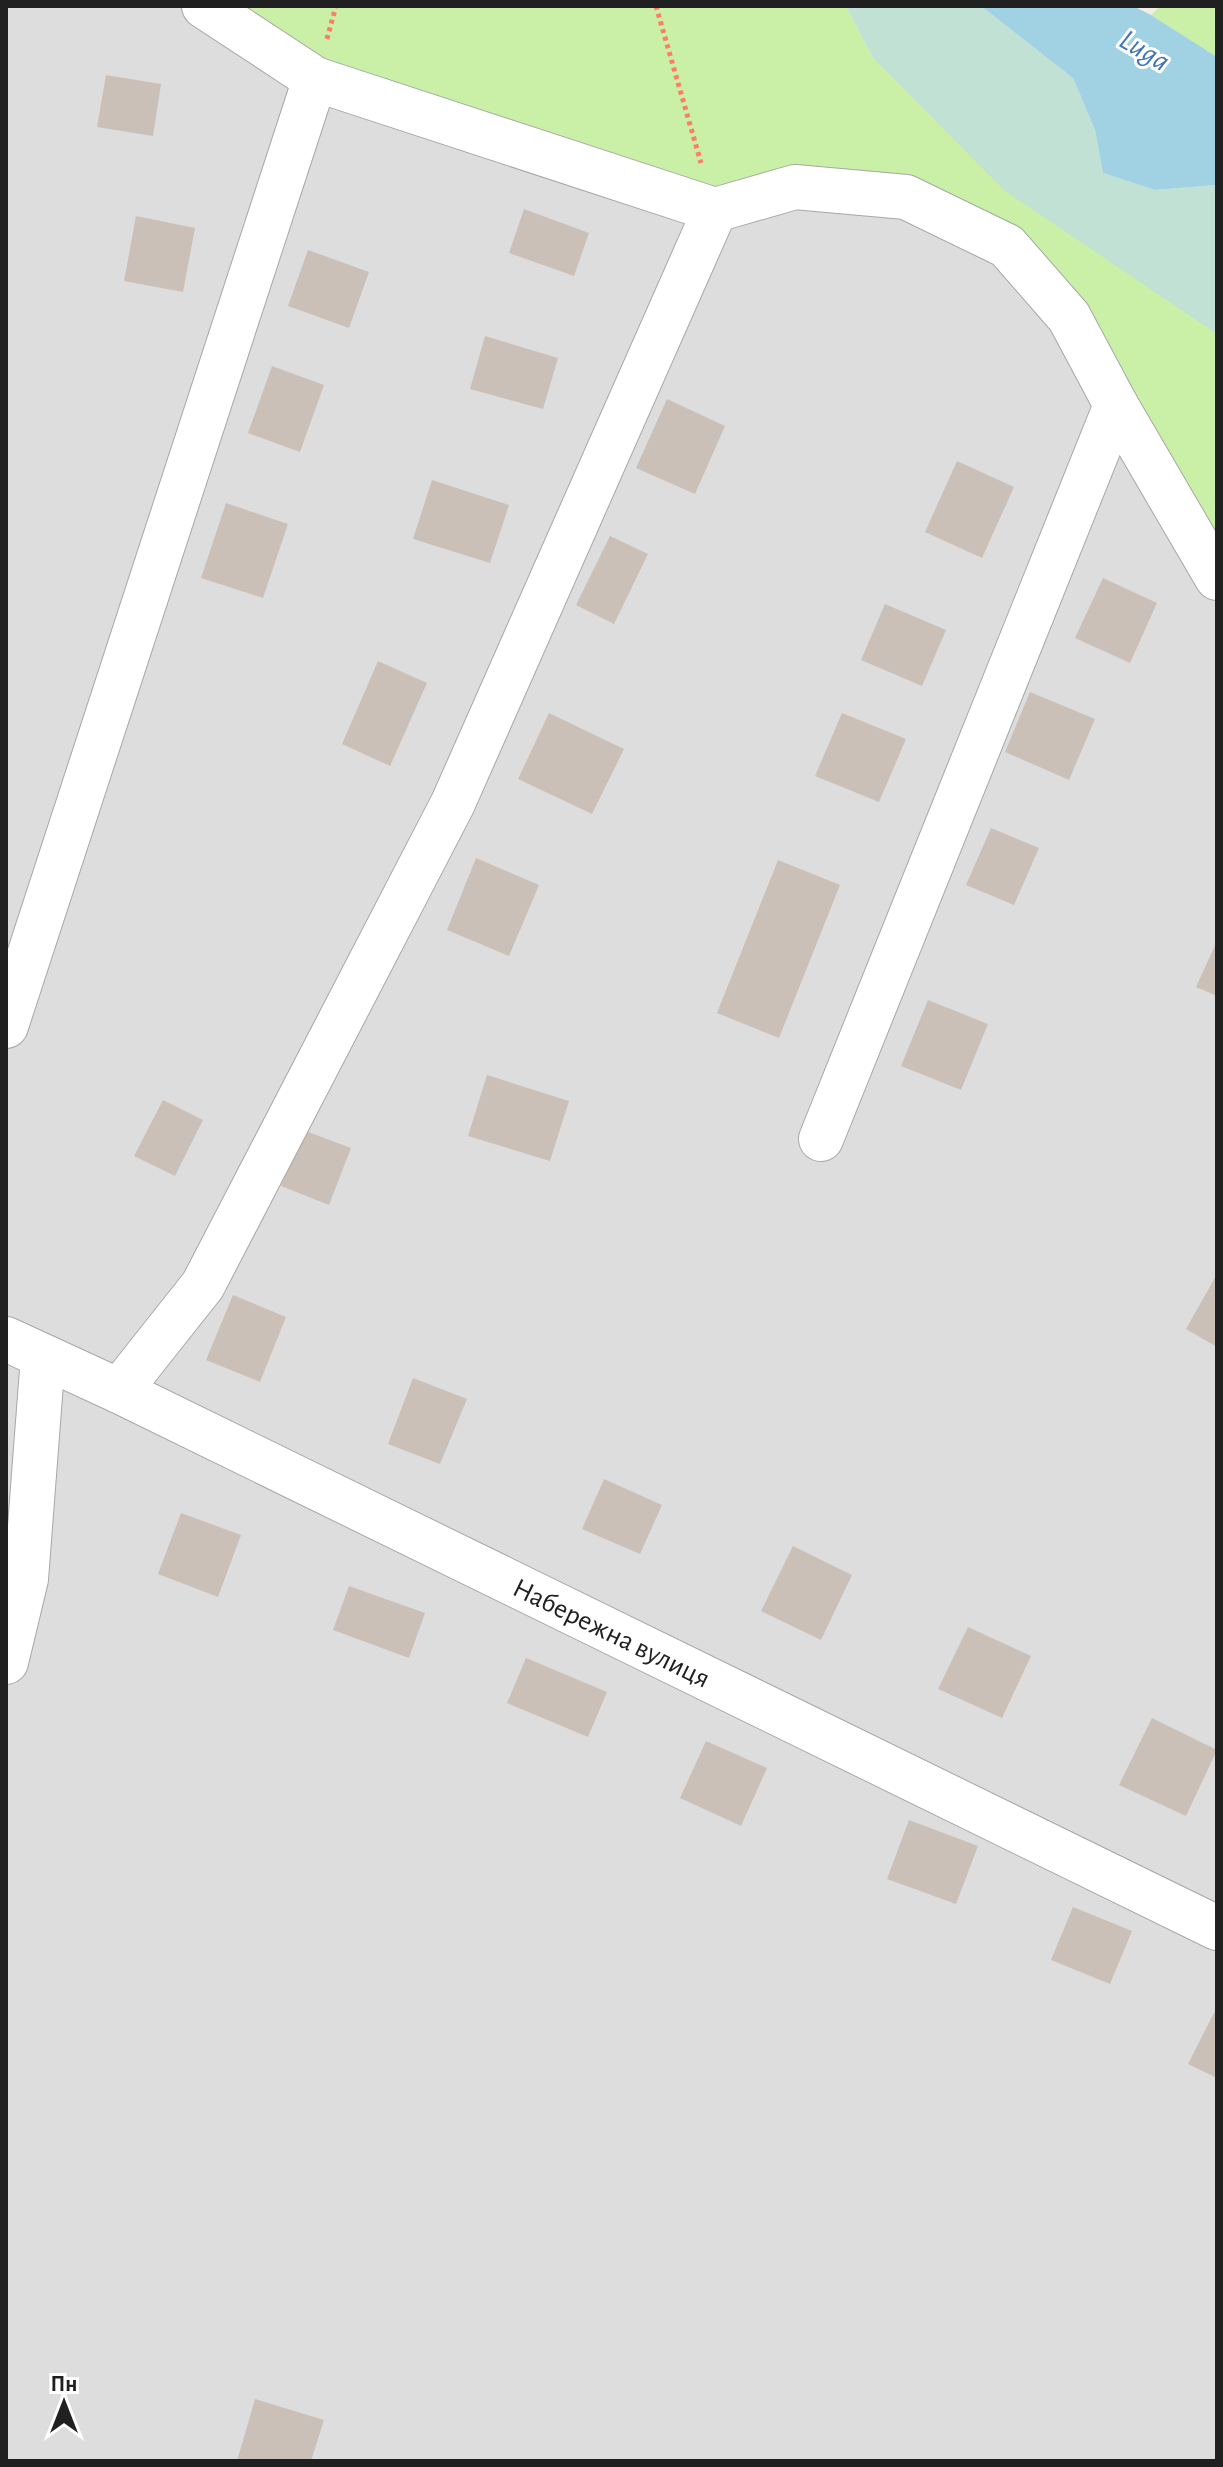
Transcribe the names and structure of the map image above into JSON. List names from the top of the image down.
{
  "streets": {
    "street": ["Набережна вулиця"]
  },
  "water": ["Luga"],
  "north": "top"
}
